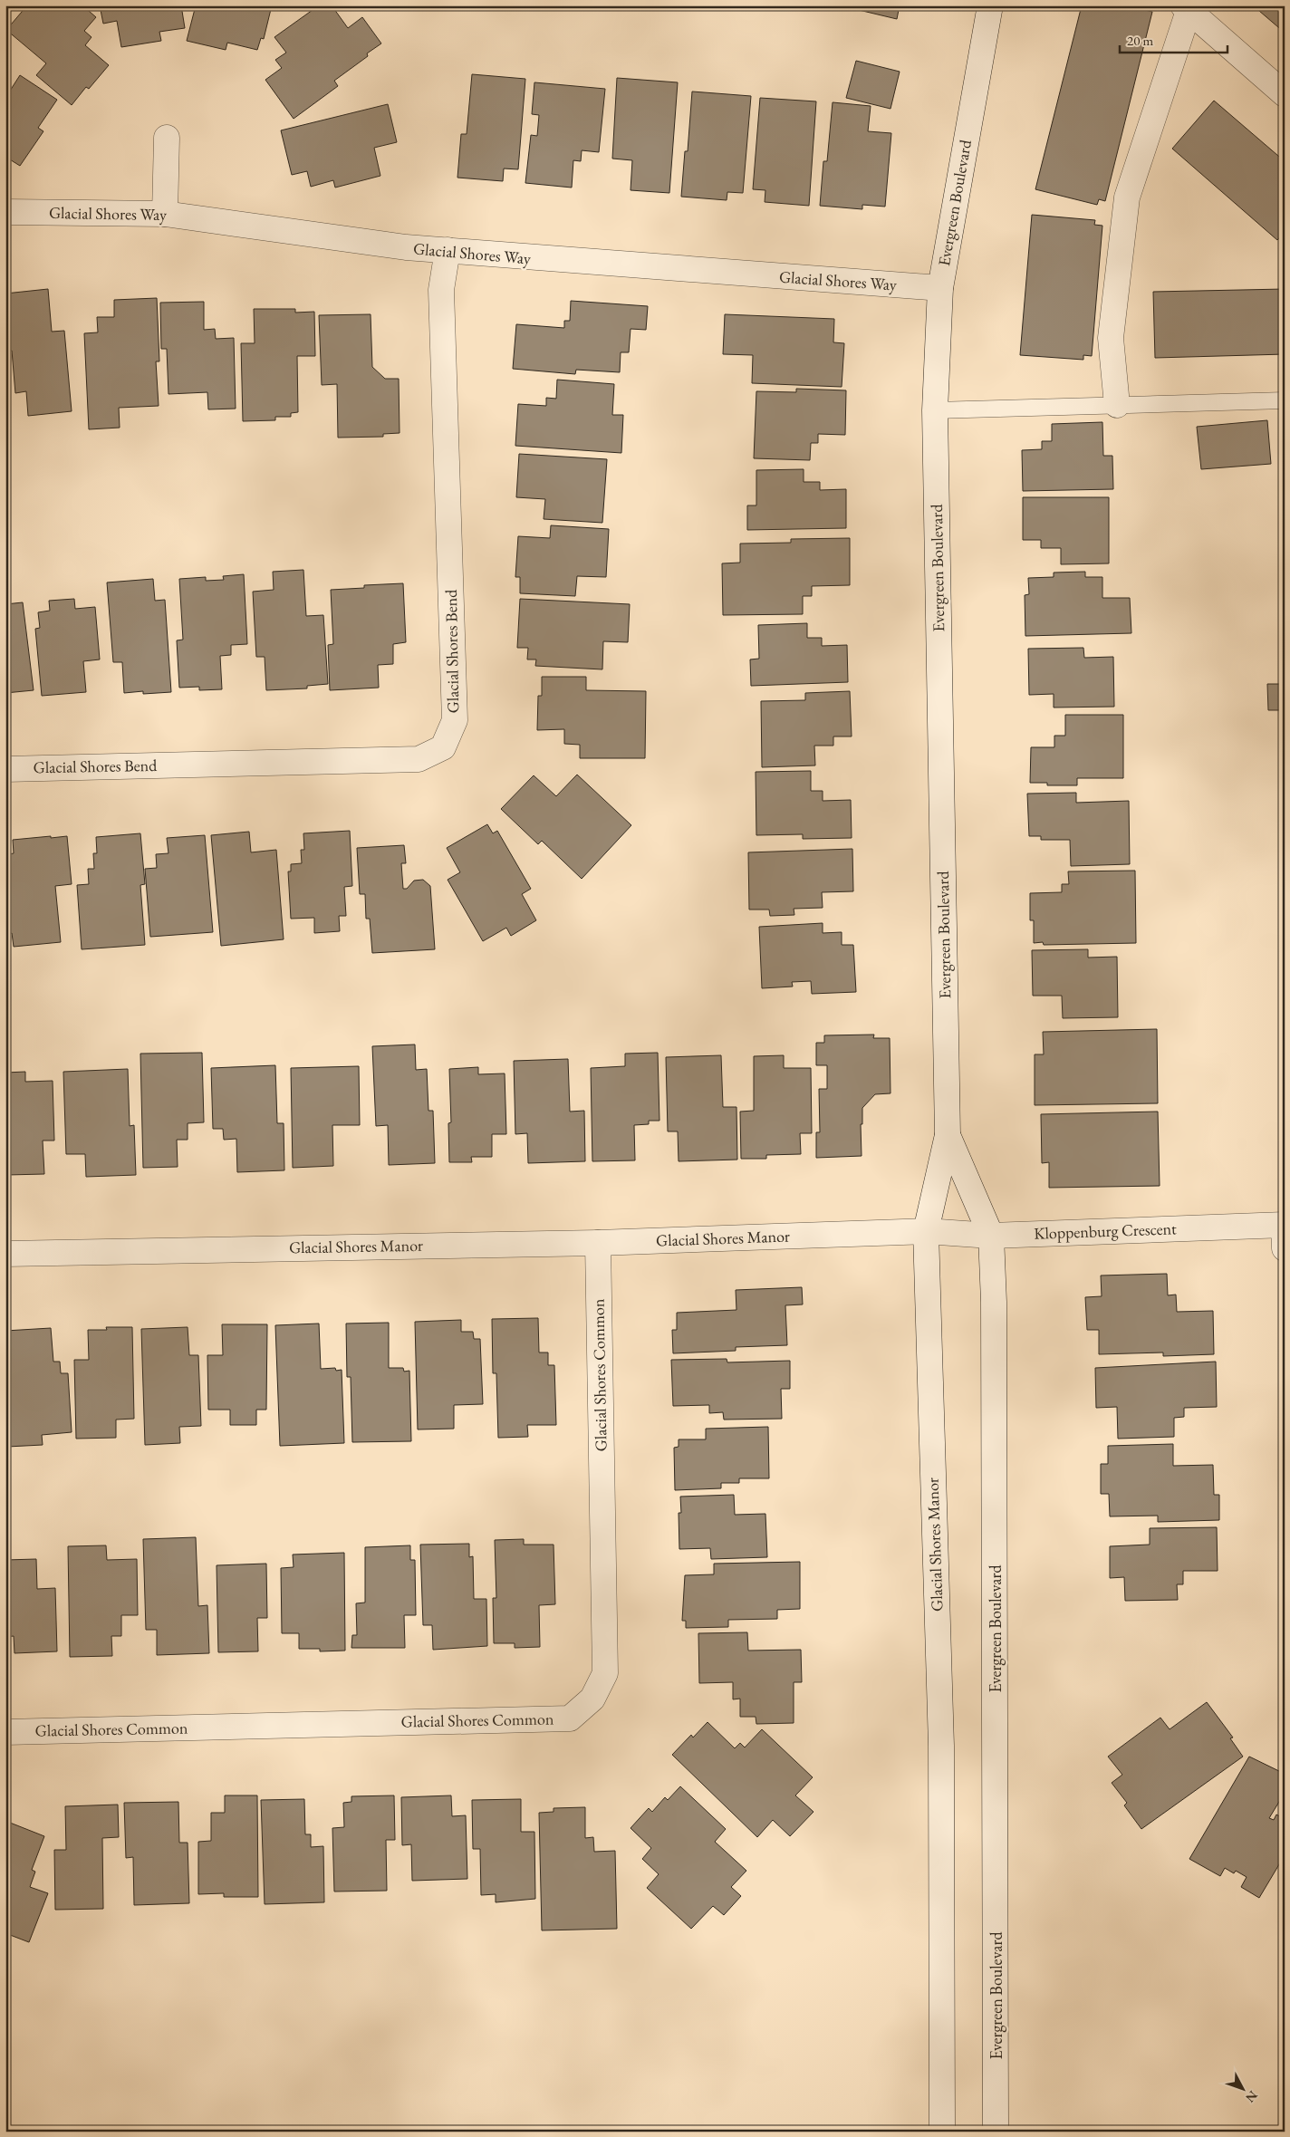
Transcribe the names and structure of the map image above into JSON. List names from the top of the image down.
{
  "streets": {
    "street": [
      "Evergreen Boulevard",
      "Glacial Shores Way",
      "Glacial Shores Bend",
      "Kloppenburg Crescent",
      "Glacial Shores Manor",
      "Glacial Shores Common"
    ]
  },
  "crossings": [
    ["Evergreen Boulevard", "Glacial Shores Way"],
    ["Evergreen Boulevard", "Kloppenburg Crescent"],
    ["Evergreen Boulevard", "Glacial Shores Manor"],
    ["Glacial Shores Way", "Glacial Shores Bend"],
    ["Kloppenburg Crescent", "Glacial Shores Manor"],
    ["Glacial Shores Manor", "Glacial Shores Common"]
  ],
  "scale_bar": "20 m",
  "north": "bottom right"
}
